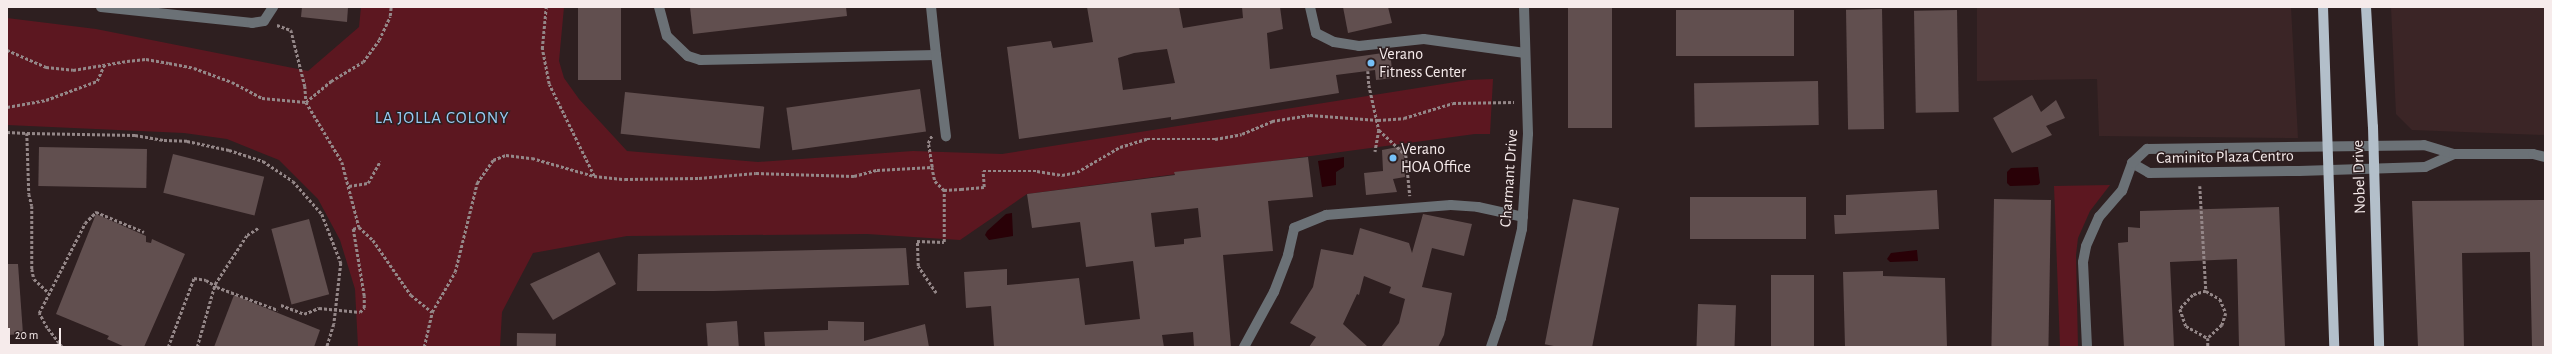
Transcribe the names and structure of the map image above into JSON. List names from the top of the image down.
{
  "streets": {
    "main road": ["Nobel Drive"],
    "street": ["Caminito Plaza Centro", "Charmant Drive"]
  },
  "crossings": [
    ["Caminito Plaza Centro", "Nobel Drive"]
  ],
  "districts": ["LA JOLLA COLONY"],
  "places": ["Verano Fitness Center", "Verano HOA Office"],
  "scale_bar": "20 m"
}
